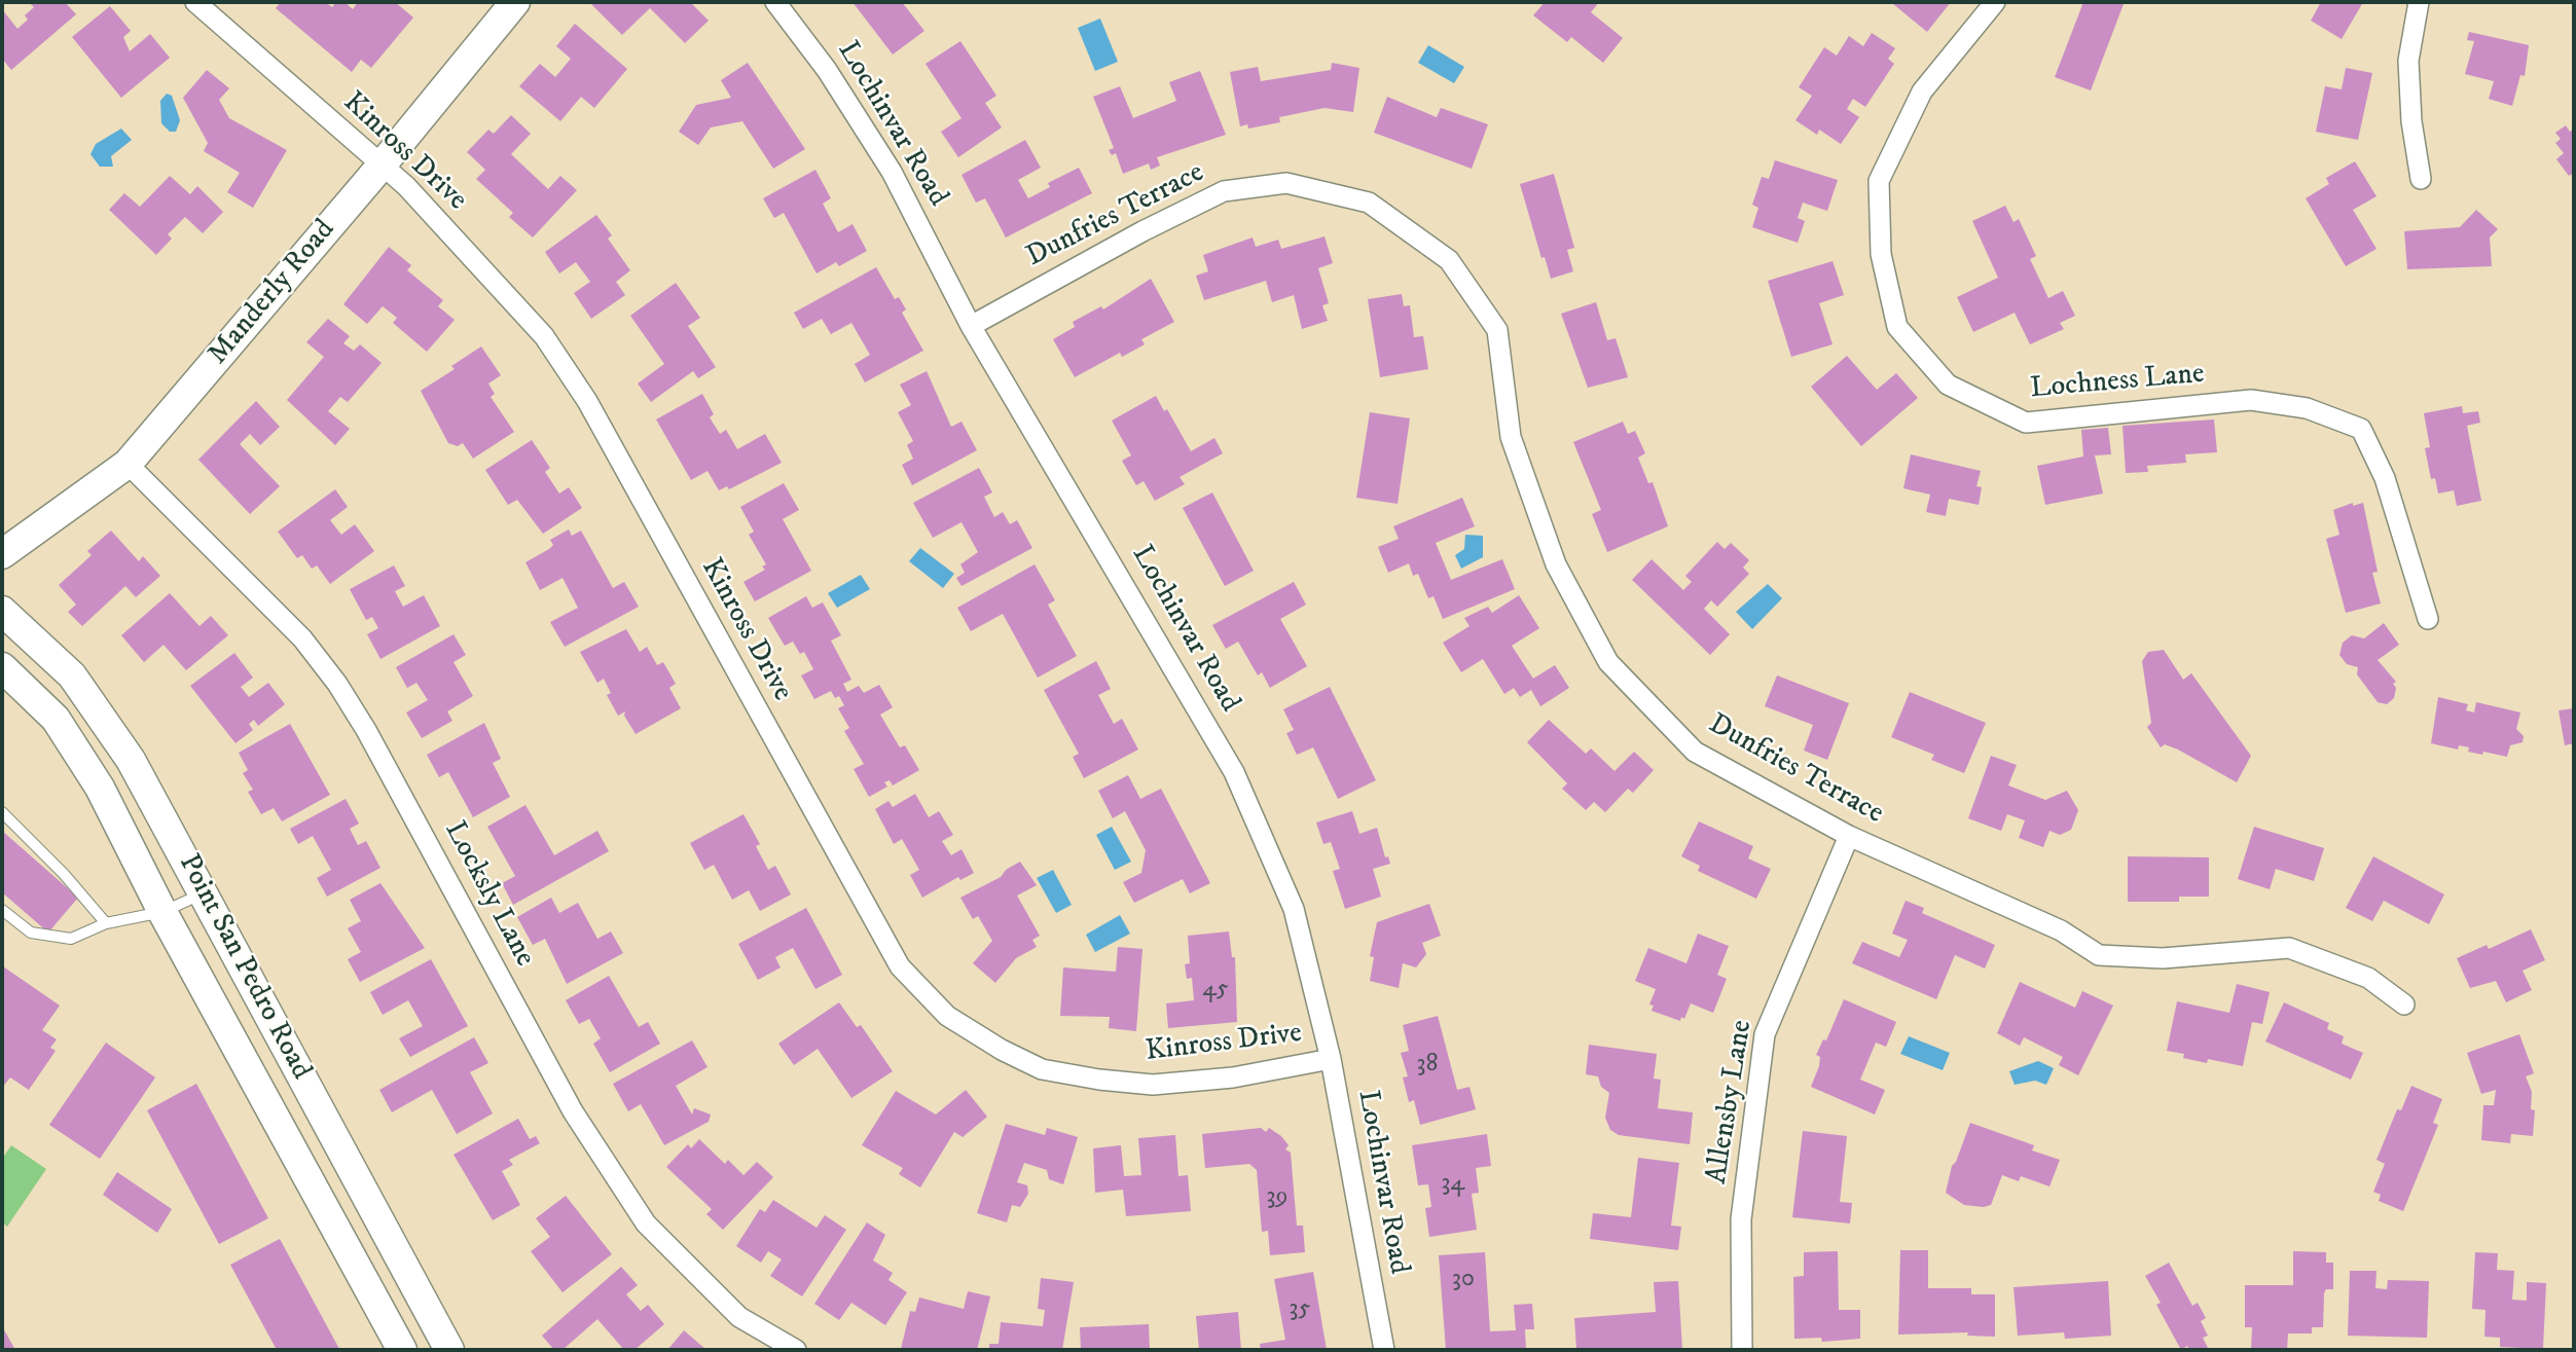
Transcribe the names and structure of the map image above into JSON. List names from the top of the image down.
{
  "streets": {
    "main road": ["Manderly Road", "Point San Pedro Road"],
    "street": [
      "Lochinvar Road",
      "Kinross Drive",
      "Dunfries Terrace",
      "Lochness Lane",
      "Locksly Lane",
      "Allensby Lane"
    ]
  },
  "crossings": [
    ["Lochinvar Road", "Kinross Drive"],
    ["Lochinvar Road", "Dunfries Terrace"],
    ["Kinross Drive", "Manderly Road"],
    ["Dunfries Terrace", "Allensby Lane"],
    ["Manderly Road", "Locksly Lane"]
  ],
  "house_numbers": [
    "45",
    "38",
    "34",
    "39",
    "30",
    "35"
  ]
}
